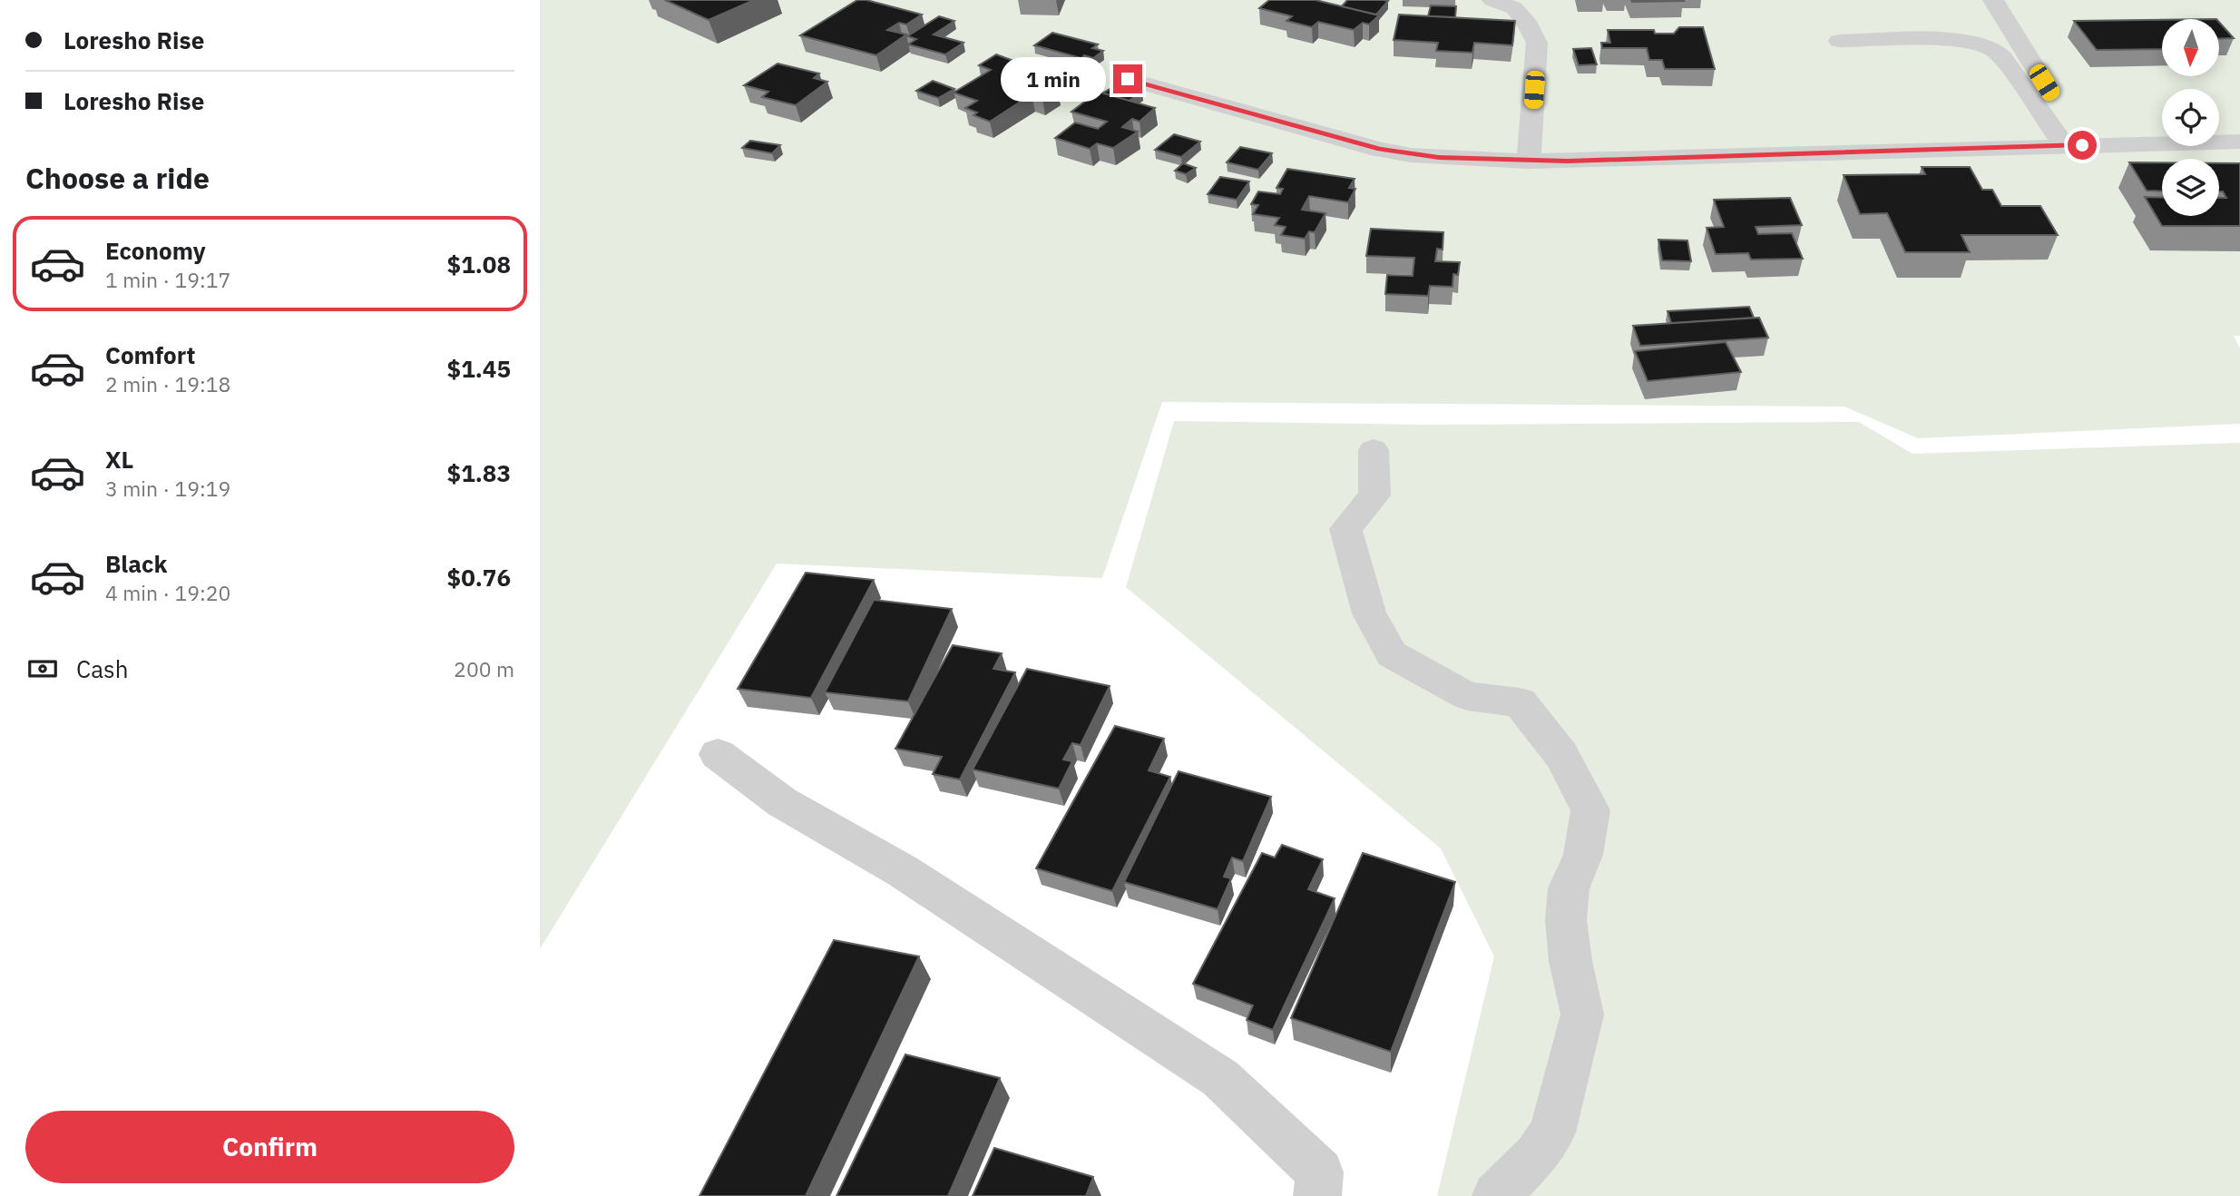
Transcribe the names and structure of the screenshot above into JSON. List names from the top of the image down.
{
  "north": "bottom",
  "page": {
    "banner": ["Loresho Rise", "Loresho Rise"],
    "bubble": "1 min",
    "heading": "Choose a ride",
    "list": [
      {
        "name": "Economy",
        "note": "1 min · 19:17",
        "value": "$1.08"
      },
      {
        "name": "Comfort",
        "note": "2 min · 19:18",
        "value": "$1.45"
      },
      {
        "name": "XL",
        "note": "3 min · 19:19",
        "value": "$1.83"
      },
      {
        "name": "Black",
        "note": "4 min · 19:20",
        "value": "$0.76"
      }
    ],
    "pay": ["Cash", "200 m"],
    "buttons": "Confirm"
  }
}
